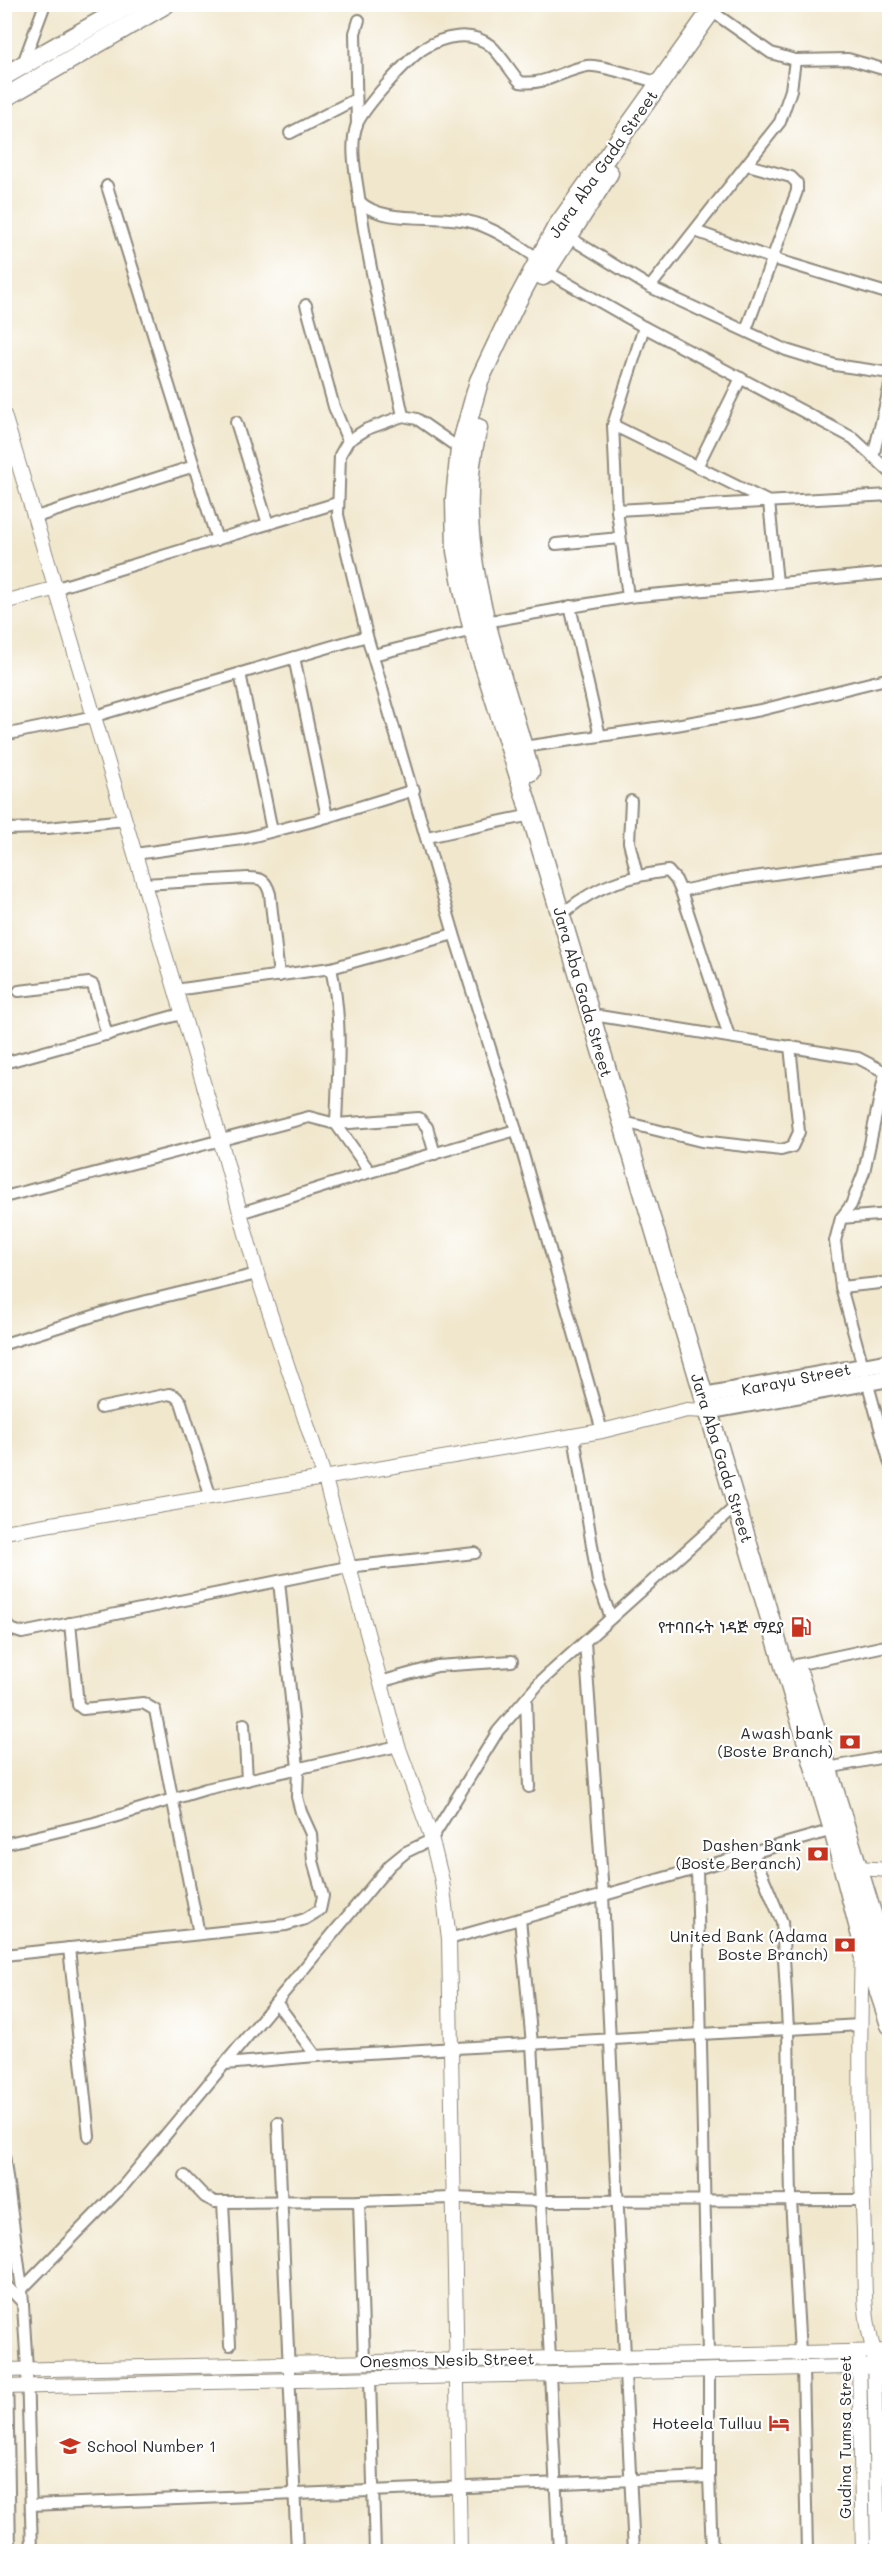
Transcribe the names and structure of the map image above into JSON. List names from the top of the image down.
{
  "streets": {
    "main road": ["Jara Aba Gada Street", "Karayu Street"],
    "street": ["Onesmos Nesib Street", "Gudina Tumsa Street"]
  },
  "crossings": [
    ["Jara Aba Gada Street", "Karayu Street"],
    ["Onesmos Nesib Street", "Gudina Tumsa Street"]
  ],
  "places": {
    "fuel station": ["የተባበሩት ነዳጅ ማደያ"],
    "bank": ["Awash bank (Boste Branch)", "Dashen Bank (Boste Beranch)", "United Bank (Adama Boste Branch)"],
    "hotel": ["Hoteela Tulluu"],
    "school or university": ["School Number 1"]
  }
}
